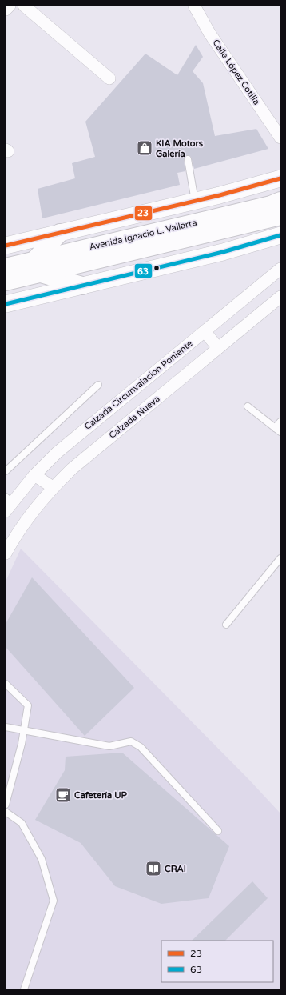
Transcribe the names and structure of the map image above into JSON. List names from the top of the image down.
{
  "streets": {
    "highway": ["Avenida Ignacio L. Vallarta"],
    "street": ["Calle López Cotilla", "Calzada Circunvalacion Poniente", "Calzada Nueva"]
  },
  "places": {
    "shop": ["KIA Motors Galería"],
    "cafe": ["Cafetería UP"],
    "library": ["CRAI"]
  },
  "lines": ["transit line 23", "transit line 63"],
  "legend": ["23", "63"]
}
